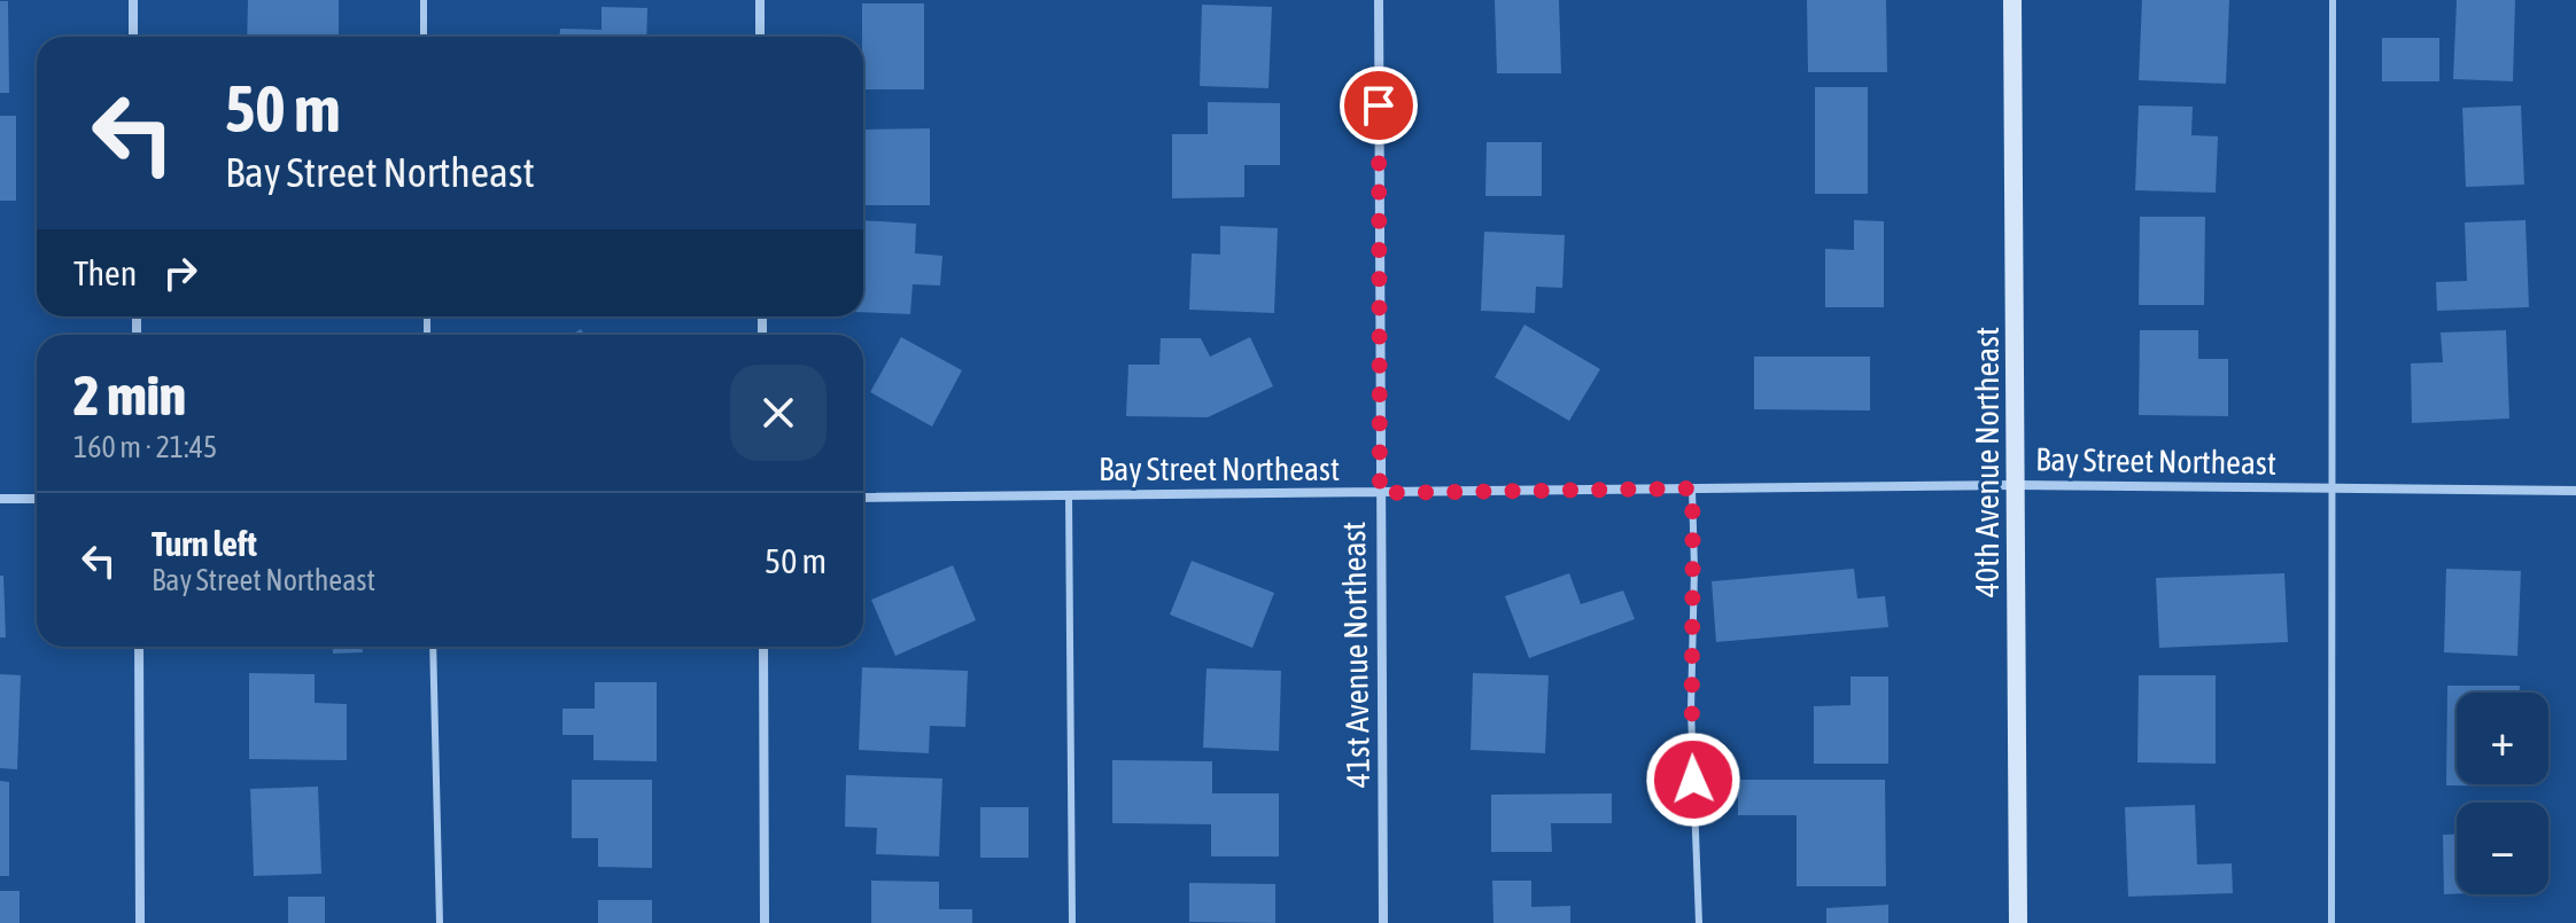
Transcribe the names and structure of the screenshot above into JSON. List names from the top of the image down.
{
  "streets": {
    "street": ["Bay Street Northeast", "40th Avenue Northeast", "41st Avenue Northeast"]
  },
  "crossings": [
    ["Bay Street Northeast", "40th Avenue Northeast"],
    ["Bay Street Northeast", "41st Avenue Northeast"]
  ],
  "page": {
    "turn": ["50 m", "Bay Street Northeast"],
    "then": "Then",
    "heading": ["2 min", "160 m · 21:45"],
    "list": [
      {
        "name": "Turn left",
        "note": "Bay Street Northeast",
        "value": "50 m"
      }
    ],
    "map_buttons": ["+", "−"]
  }
}
